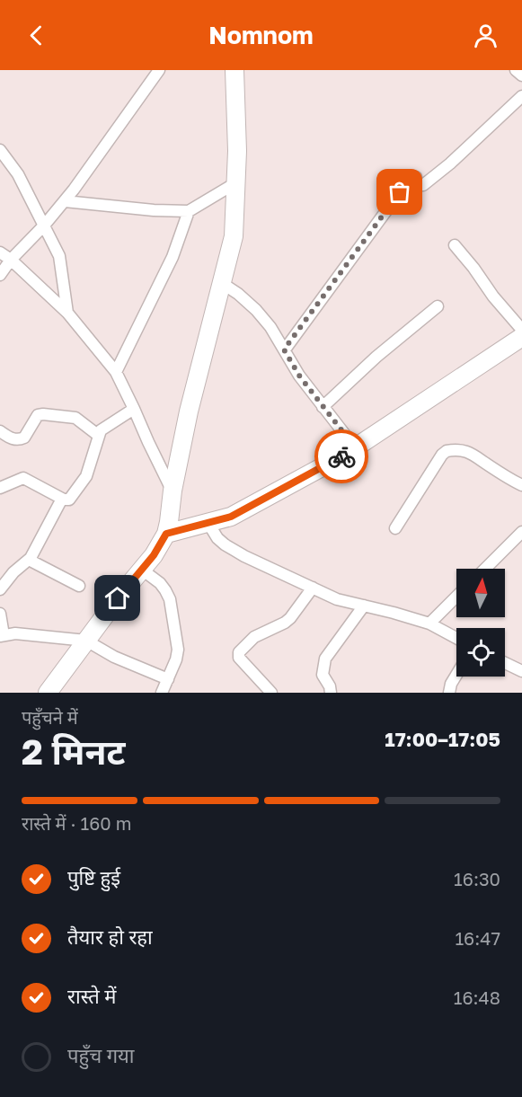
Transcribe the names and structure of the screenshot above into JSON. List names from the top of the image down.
{
  "north": "top",
  "page": {
    "header": "Nomnom",
    "heading": ["2 मिनट", "पहुँचने में", "17:00–17:05"],
    "bar": "रास्ते में · 160 m",
    "list": [
      ["पुष्टि हुई", "16:30"],
      ["तैयार हो रहा", "16:47"],
      ["रास्ते में", "16:48"],
      "पहुँच गया"
    ]
  }
}
